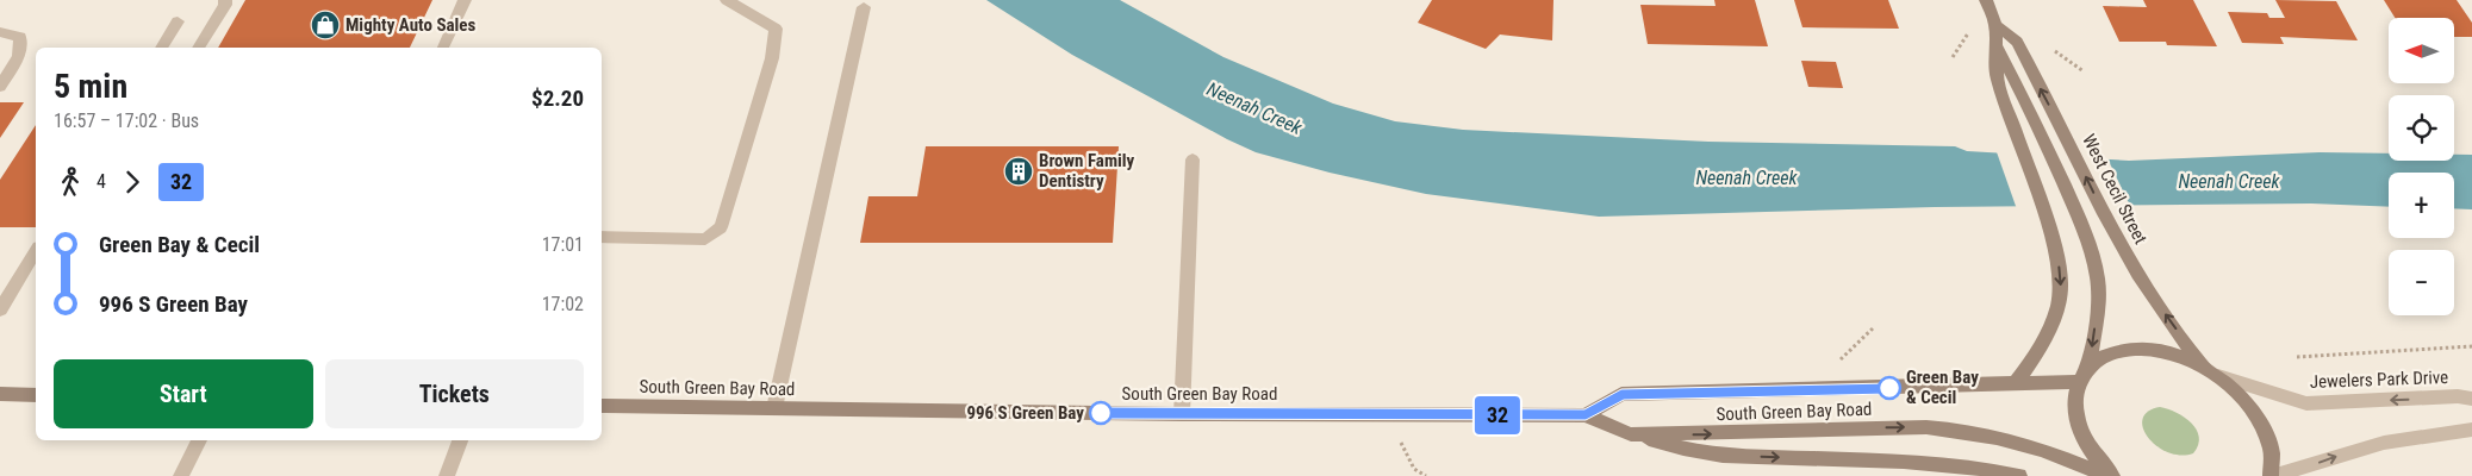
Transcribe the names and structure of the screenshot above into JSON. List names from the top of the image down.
{
  "streets": {
    "main road": ["West Cecil Street", "South Green Bay Road"],
    "street": ["Jewelers Park Drive"]
  },
  "crossings": [
    ["West Cecil Street", "Jewelers Park Drive"]
  ],
  "water": ["Neenah Creek"],
  "places": {
    "shop": ["Mighty Auto Sales"],
    "building": ["Brown Family Dentistry"],
    "other": ["Green Bay & Cecil", "996 S Green Bay"]
  },
  "lines": ["bus line 32"],
  "north": "left",
  "page": {
    "on_map": "32",
    "map_buttons": ["+", "−"],
    "heading": ["5 min", "16:57 – 17:02 · Bus", "$2.20"],
    "legs": ["4", "32"],
    "list": [
      {
        "name": "Green Bay & Cecil",
        "value": "17:01"
      },
      {
        "name": "996 S Green Bay",
        "value": "17:02"
      }
    ],
    "buttons": ["Start", "Tickets"]
  }
}
